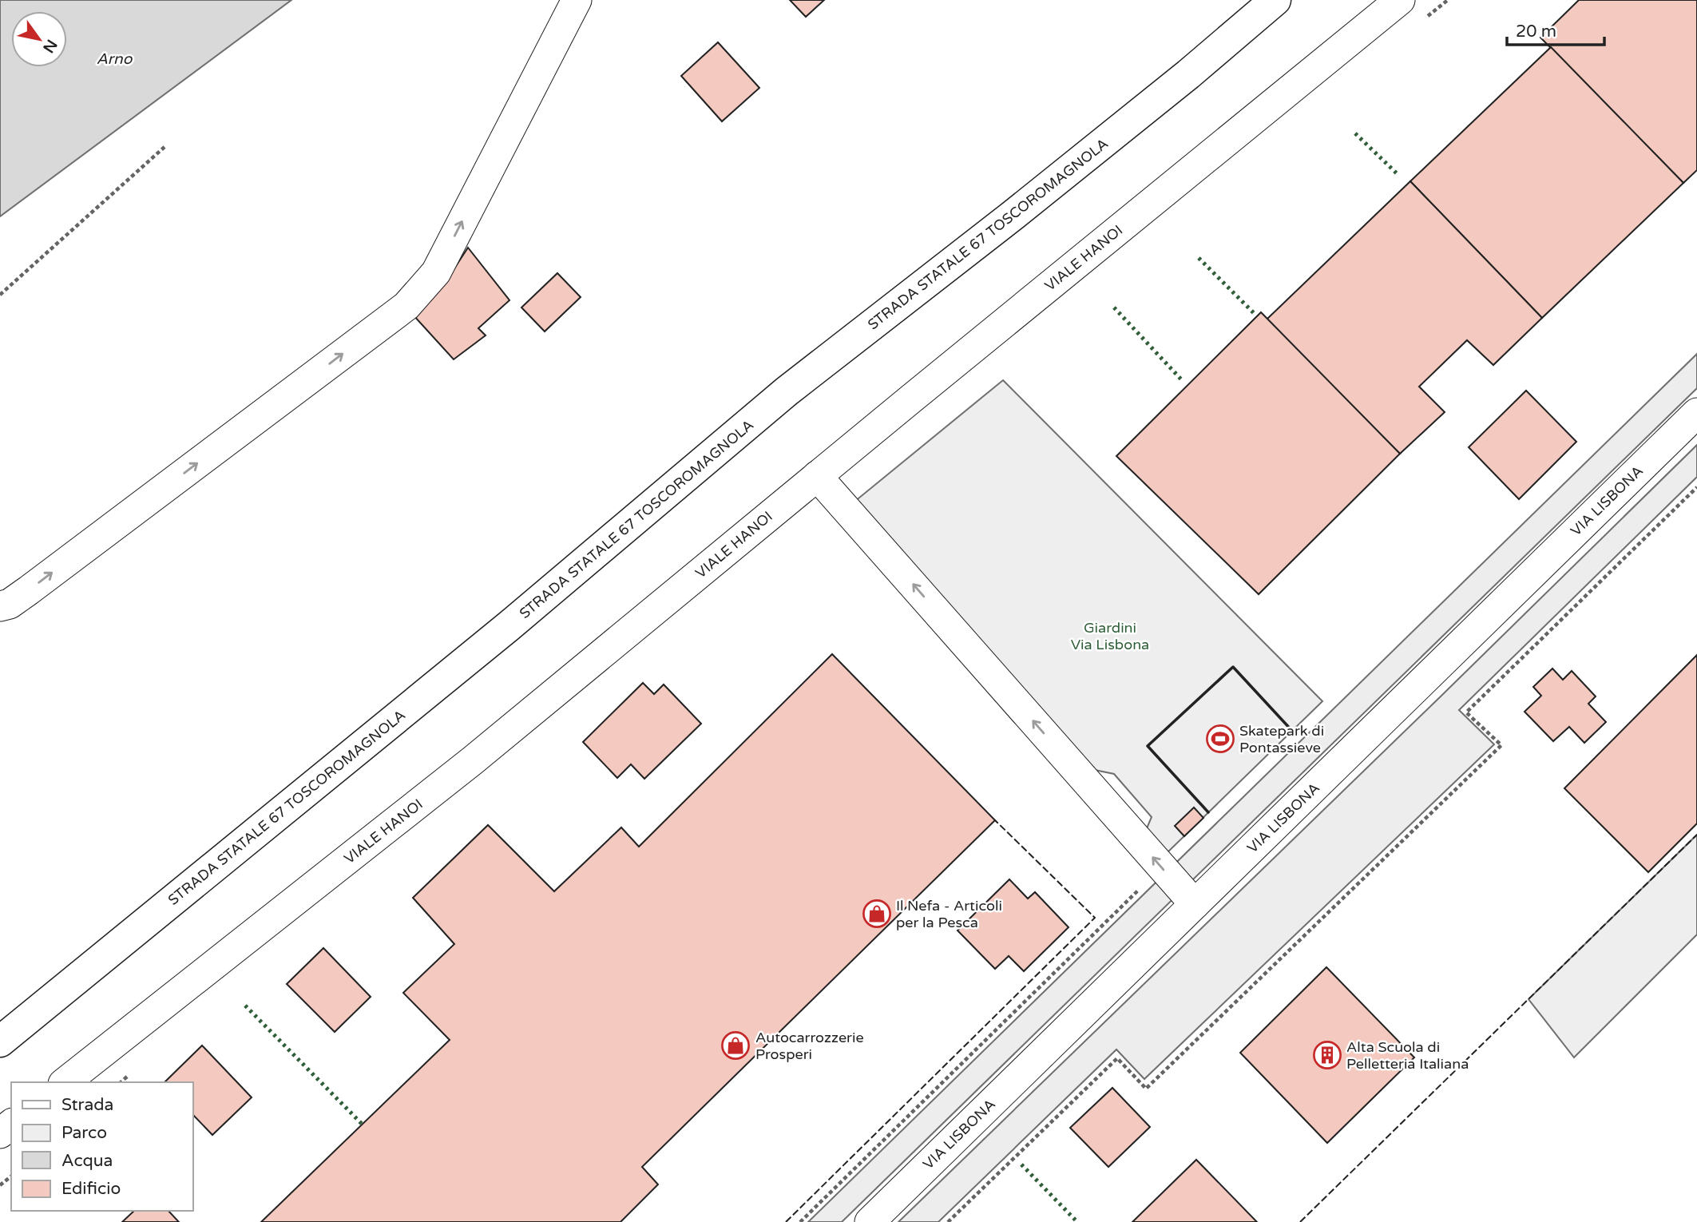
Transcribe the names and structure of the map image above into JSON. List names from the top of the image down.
{
  "streets": {
    "main road": ["STRADA STATALE 67 TOSCOROMAGNOLA"],
    "street": ["VIALE HANOI", "VIA LISBONA"]
  },
  "water": ["Arno"],
  "parks": ["Giardini Via Lisbona"],
  "places": {
    "sports": ["Skatepark di Pontassieve"],
    "shop": ["Il Nefa - Articoli per la Pesca", "Autocarrozzerie Prosperi"],
    "building": ["Alta Scuola di Pelletteria Italiana"]
  },
  "legend": [
    "Strada",
    "Parco",
    "Acqua",
    "Edificio"
  ],
  "scale_bar": "20 m",
  "north": "bottom right"
}
